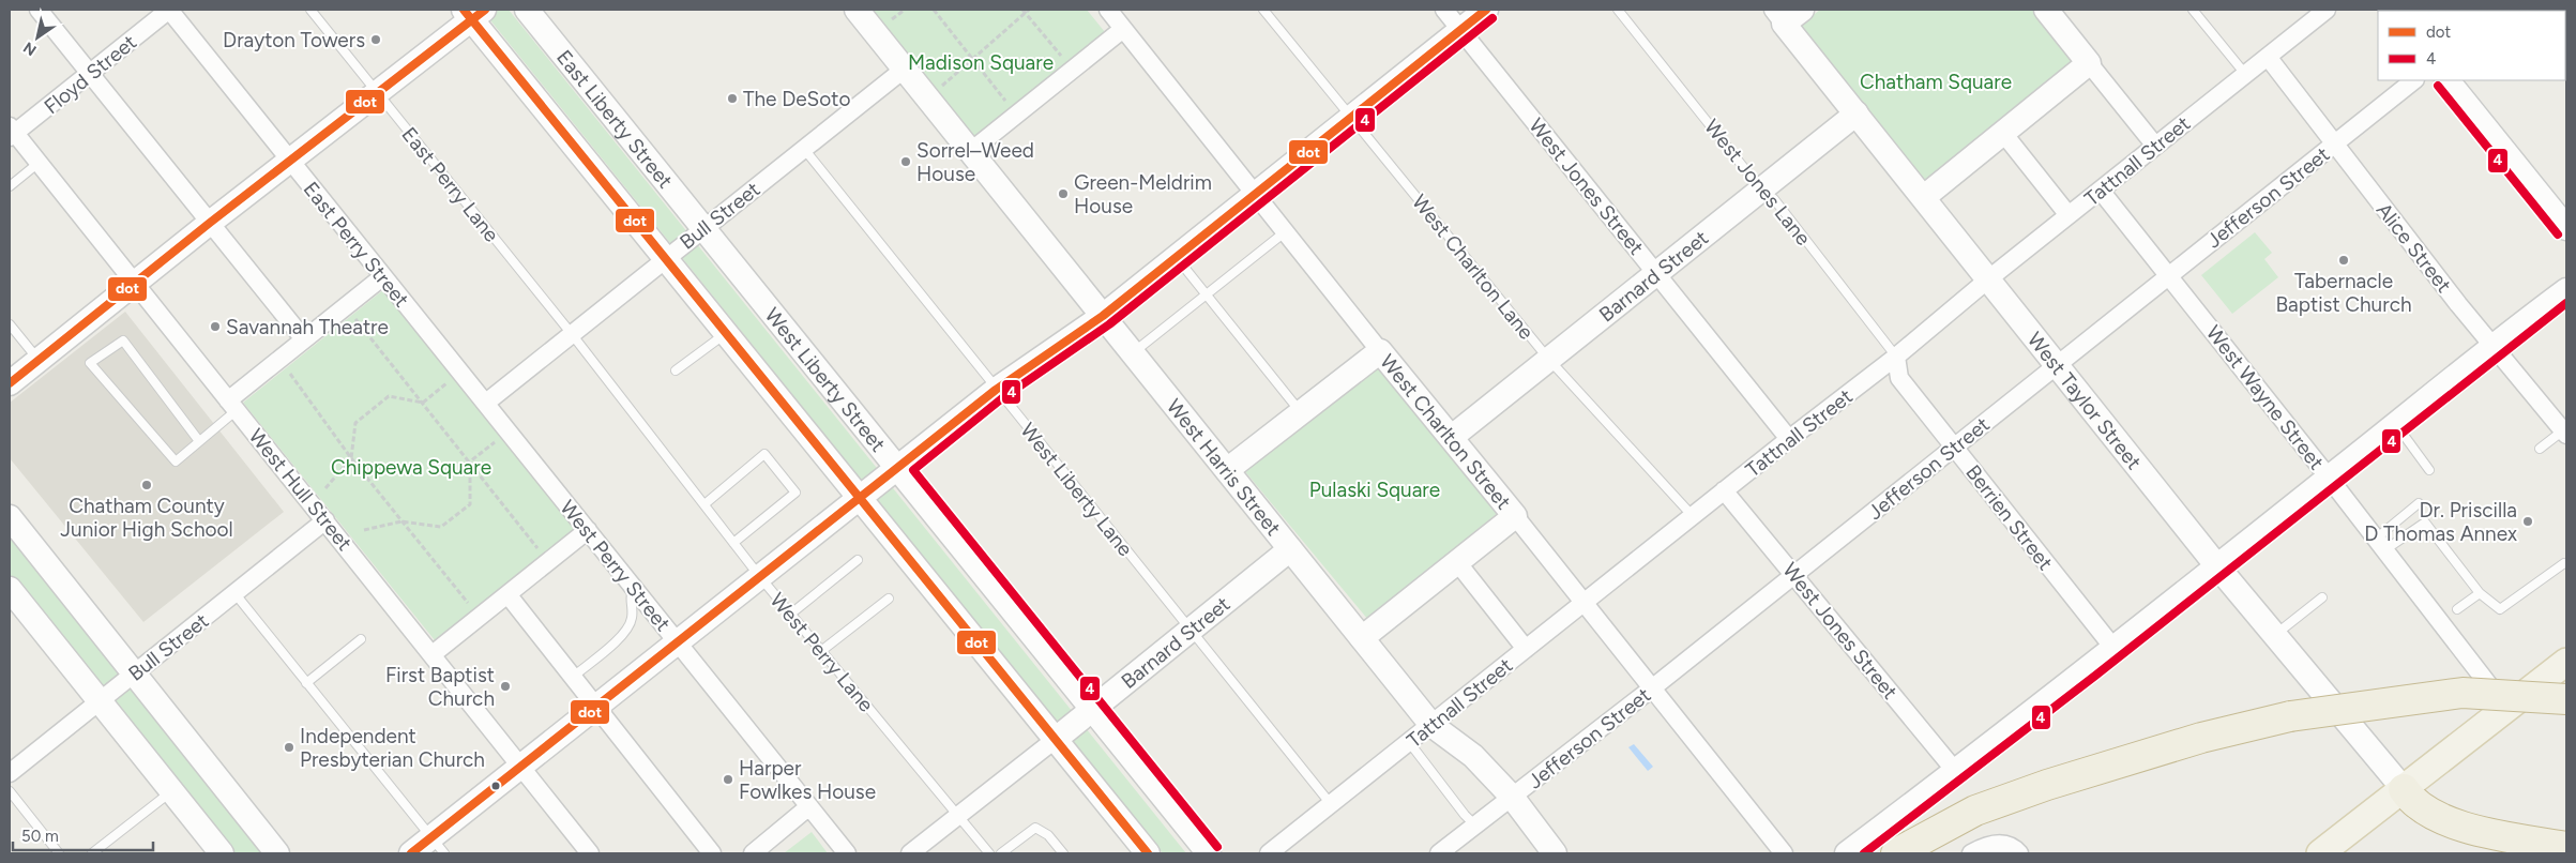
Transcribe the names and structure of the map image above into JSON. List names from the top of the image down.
{
  "streets": {
    "main road": [
      "East Liberty Street",
      "Barnard Street",
      "West Liberty Street",
      "West Taylor Street",
      "West Charlton Street",
      "West Harris Street"
    ],
    "street": [
      "Floyd Street",
      "Tattnall Street",
      "West Jones Street",
      "Jefferson Street",
      "Bull Street",
      "East Perry Street",
      "Alice Street",
      "West Wayne Street",
      "West Hull Street",
      "Berrien Street",
      "West Perry Street"
    ],
    "lane": [
      "West Jones Lane",
      "East Perry Lane",
      "West Charlton Lane",
      "West Liberty Lane",
      "West Perry Lane"
    ]
  },
  "crossings": [
    ["Floyd Street", "East Perry Street"],
    ["Floyd Street", "West Hull Street"],
    ["East Liberty Street", "Bull Street"],
    ["East Liberty Street", "West Liberty Street"],
    ["Tattnall Street", "West Jones Lane"],
    ["Tattnall Street", "West Jones Street"],
    ["Tattnall Street", "Alice Street"],
    ["Tattnall Street", "West Charlton Lane"],
    ["Tattnall Street", "West Wayne Street"],
    ["Tattnall Street", "West Taylor Street"],
    ["Tattnall Street", "West Charlton Street"],
    ["Tattnall Street", "West Harris Street"],
    ["Tattnall Street", "West Liberty Lane"],
    ["Tattnall Street", "Berrien Street"],
    ["West Jones Lane", "Barnard Street"],
    ["West Jones Lane", "Berrien Street"],
    ["East Perry Lane", "Bull Street"],
    ["East Perry Lane", "West Perry Lane"],
    ["West Jones Street", "Jefferson Street"],
    ["West Jones Street", "Barnard Street"],
    ["Jefferson Street", "Alice Street"],
    ["Jefferson Street", "West Wayne Street"],
    ["Jefferson Street", "West Taylor Street"],
    ["Jefferson Street", "West Charlton Street"],
    ["Jefferson Street", "West Harris Street"],
    ["Jefferson Street", "Berrien Street"],
    ["Bull Street", "East Perry Street"],
    ["Bull Street", "West Liberty Street"],
    ["Bull Street", "West Harris Street"],
    ["Bull Street", "West Hull Street"],
    ["Bull Street", "West Liberty Lane"],
    ["Bull Street", "West Perry Street"],
    ["Bull Street", "West Perry Lane"],
    ["East Perry Street", "West Perry Street"],
    ["West Charlton Lane", "Barnard Street"],
    ["Barnard Street", "West Liberty Street"],
    ["Barnard Street", "West Taylor Street"],
    ["Barnard Street", "West Charlton Street"],
    ["Barnard Street", "West Harris Street"],
    ["Barnard Street", "West Liberty Lane"],
    ["Barnard Street", "West Perry Lane"]
  ],
  "parks": [
    "Madison Square",
    "Chatham Square",
    "Chippewa Square",
    "Pulaski Square"
  ],
  "places": [
    "Drayton Towers",
    "The DeSoto",
    "Sorrel–Weed House",
    "Green-Meldrim House",
    "Tabernacle Baptist Church",
    "Savannah Theatre",
    "Chatham County Junior High School",
    "Dr. Priscilla D Thomas Annex",
    "First Baptist Church",
    "Independent Presbyterian Church",
    "Harper Fowlkes House"
  ],
  "lines": ["transit line dot", "transit line 4"],
  "legend": ["dot", "4"],
  "scale_bar": "50 m",
  "north": "bottom left"
}
